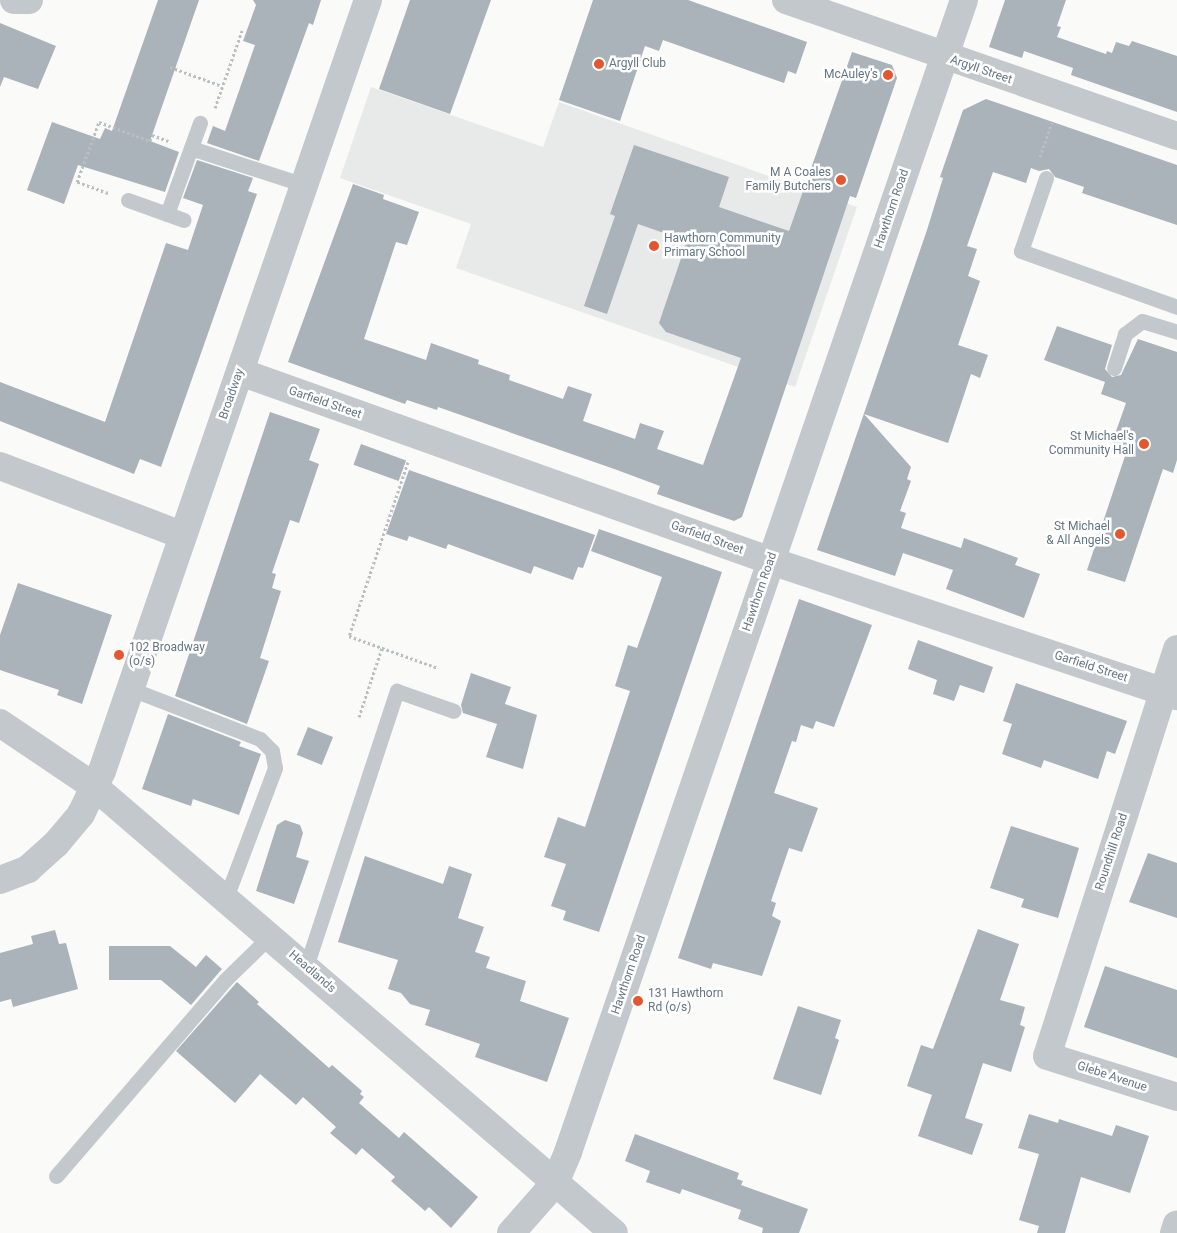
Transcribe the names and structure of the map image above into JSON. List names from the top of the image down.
{
  "streets": {
    "street": [
      "Argyll Street",
      "Hawthorn Road",
      "Broadway",
      "Garfield Street",
      "Roundhill Road",
      "Headlands",
      "Glebe Avenue"
    ]
  },
  "crossings": [
    ["Argyll Street", "Hawthorn Road"],
    ["Hawthorn Road", "Garfield Street"],
    ["Hawthorn Road", "Headlands"],
    ["Broadway", "Garfield Street"],
    ["Broadway", "Headlands"],
    ["Garfield Street", "Roundhill Road"],
    ["Roundhill Road", "Glebe Avenue"]
  ],
  "places": [
    "Argyll Club",
    "McAuley's",
    "M A Coales Family Butchers",
    "Hawthorn Community Primary School",
    "St Michael's Community Hall",
    "St Michael & All Angels",
    "102 Broadway (o/s)",
    "131 Hawthorn Rd (o/s)"
  ]
}
